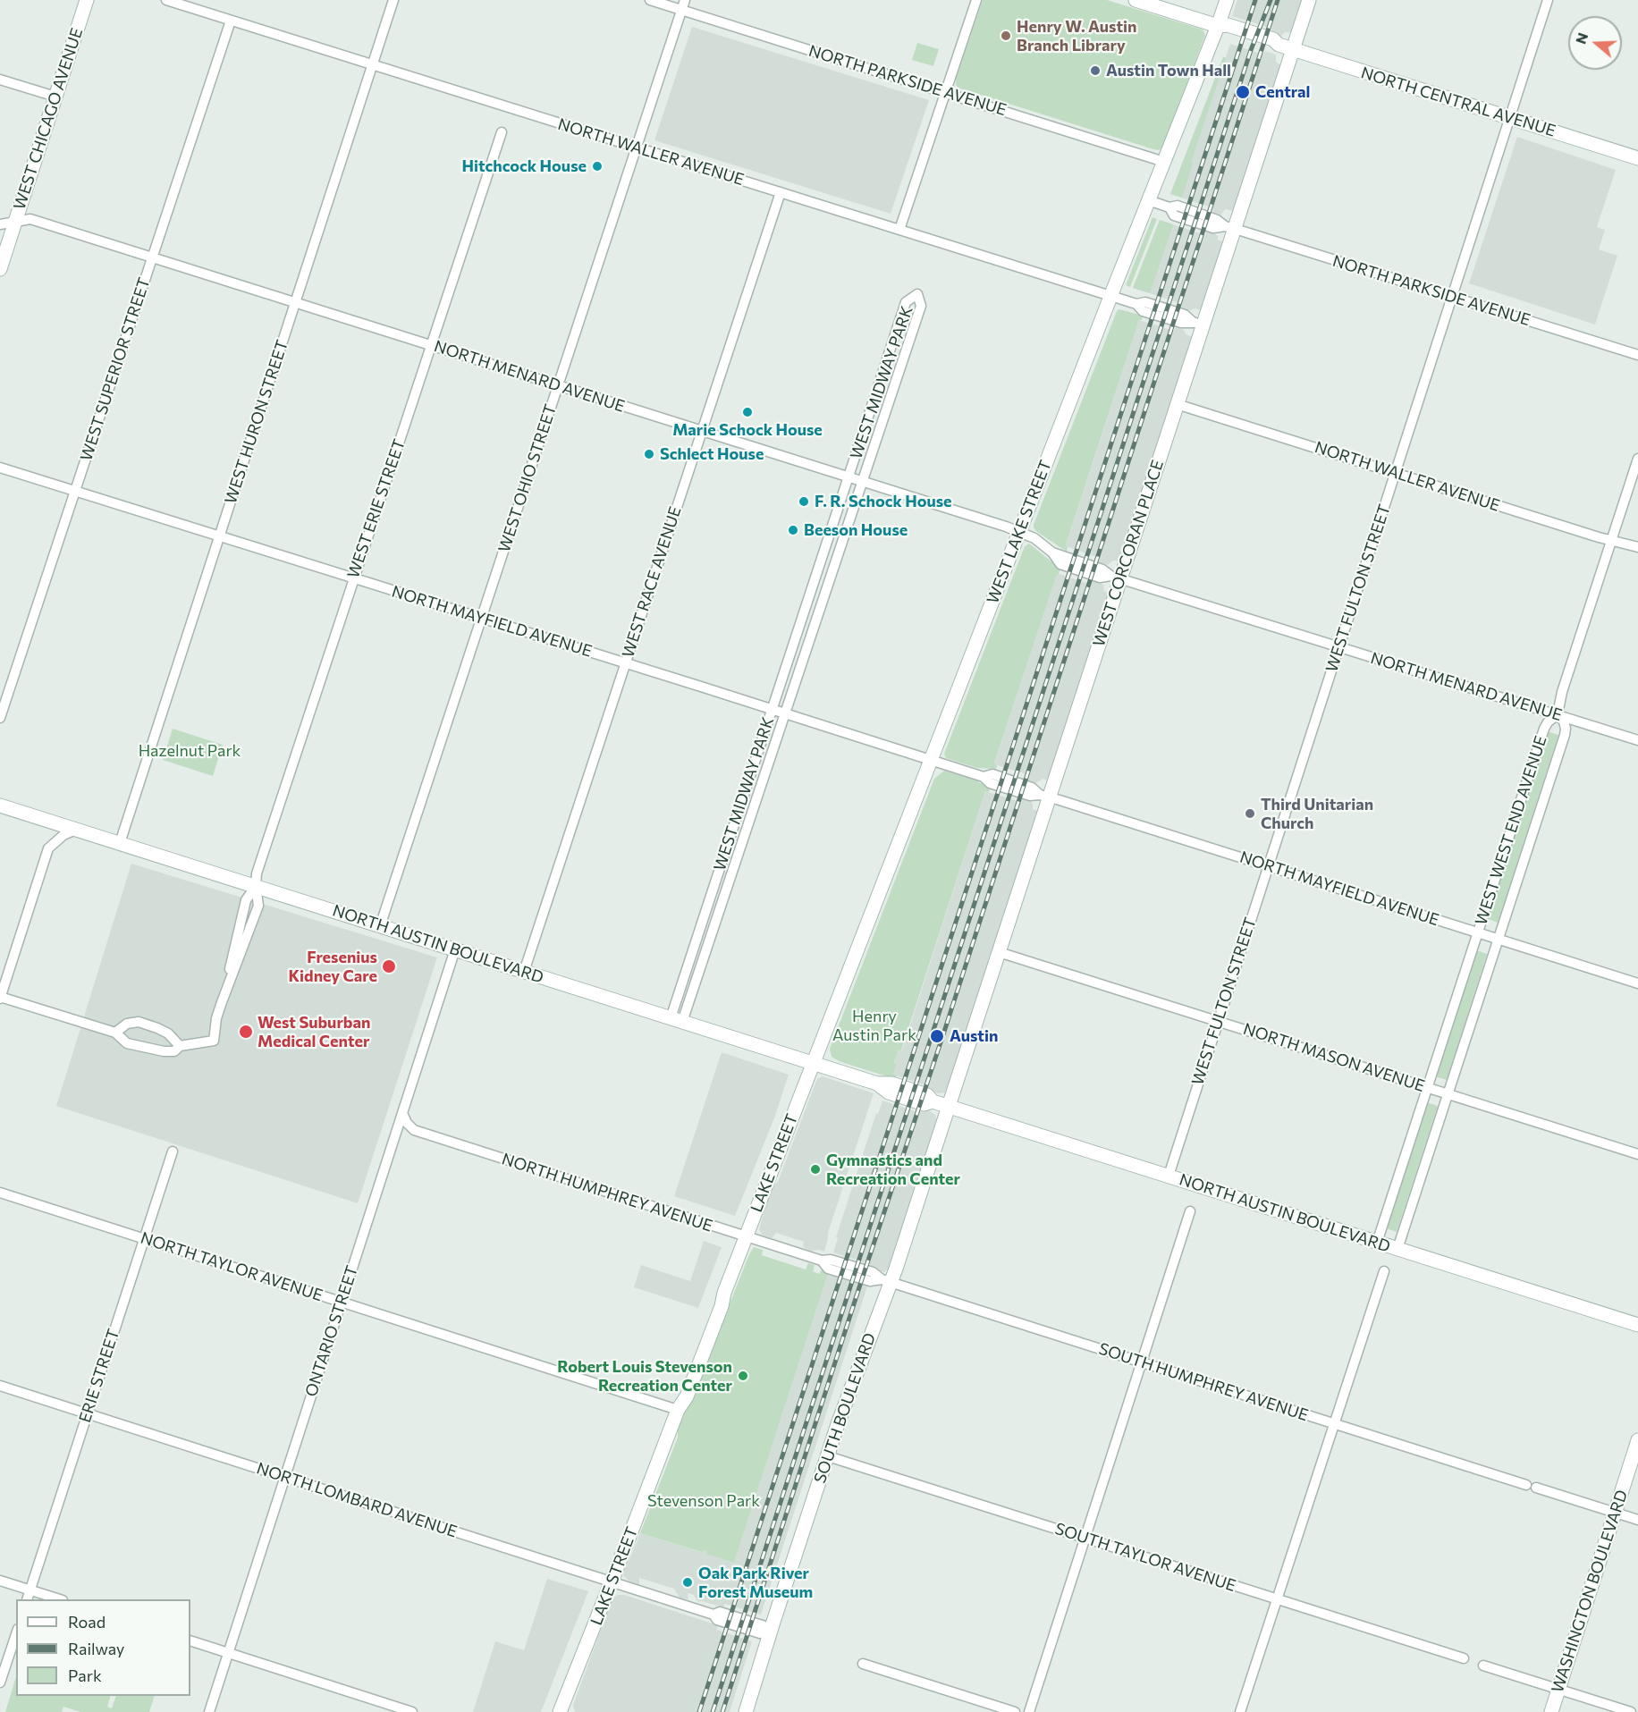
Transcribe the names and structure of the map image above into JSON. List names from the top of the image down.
{
  "streets": {
    "street": [
      "NORTH PARKSIDE AVENUE",
      "NORTH CENTRAL AVENUE",
      "WEST CHICAGO AVENUE",
      "NORTH WALLER AVENUE",
      "WEST SUPERIOR STREET",
      "NORTH MENARD AVENUE",
      "WEST MIDWAY PARK",
      "WEST HURON STREET",
      "WEST OHIO STREET",
      "WEST ERIE STREET",
      "WEST LAKE STREET",
      "WEST CORCORAN PLACE",
      "WEST RACE AVENUE",
      "WEST FULTON STREET",
      "NORTH MAYFIELD AVENUE",
      "WEST WEST END AVENUE",
      "NORTH AUSTIN BOULEVARD",
      "NORTH MASON AVENUE",
      "LAKE STREET",
      "NORTH HUMPHREY AVENUE",
      "NORTH TAYLOR AVENUE",
      "ONTARIO STREET",
      "ERIE STREET",
      "SOUTH HUMPHREY AVENUE",
      "SOUTH BOULEVARD",
      "NORTH LOMBARD AVENUE",
      "SOUTH TAYLOR AVENUE",
      "WASHINGTON BOULEVARD"
    ]
  },
  "crossings": [
    ["NORTH PARKSIDE AVENUE", "WEST OHIO STREET"],
    ["NORTH PARKSIDE AVENUE", "WEST LAKE STREET"],
    ["NORTH PARKSIDE AVENUE", "WEST CORCORAN PLACE"],
    ["NORTH PARKSIDE AVENUE", "WEST FULTON STREET"],
    ["NORTH CENTRAL AVENUE", "WEST LAKE STREET"],
    ["NORTH CENTRAL AVENUE", "WEST CORCORAN PLACE"],
    ["NORTH CENTRAL AVENUE", "WEST FULTON STREET"],
    ["WEST CHICAGO AVENUE", "NORTH MENARD AVENUE"],
    ["NORTH WALLER AVENUE", "WEST SUPERIOR STREET"],
    ["NORTH WALLER AVENUE", "WEST HURON STREET"],
    ["NORTH WALLER AVENUE", "WEST OHIO STREET"],
    ["NORTH WALLER AVENUE", "WEST LAKE STREET"],
    ["NORTH WALLER AVENUE", "WEST CORCORAN PLACE"],
    ["NORTH WALLER AVENUE", "WEST RACE AVENUE"],
    ["NORTH WALLER AVENUE", "WEST FULTON STREET"],
    ["WEST SUPERIOR STREET", "NORTH MENARD AVENUE"],
    ["WEST SUPERIOR STREET", "NORTH MAYFIELD AVENUE"],
    ["NORTH MENARD AVENUE", "WEST MIDWAY PARK"],
    ["NORTH MENARD AVENUE", "WEST HURON STREET"],
    ["NORTH MENARD AVENUE", "WEST OHIO STREET"],
    ["NORTH MENARD AVENUE", "WEST ERIE STREET"],
    ["NORTH MENARD AVENUE", "WEST LAKE STREET"],
    ["NORTH MENARD AVENUE", "WEST CORCORAN PLACE"],
    ["NORTH MENARD AVENUE", "WEST RACE AVENUE"],
    ["NORTH MENARD AVENUE", "WEST FULTON STREET"],
    ["NORTH MENARD AVENUE", "WEST WEST END AVENUE"],
    ["WEST MIDWAY PARK", "NORTH MAYFIELD AVENUE"],
    ["WEST MIDWAY PARK", "NORTH AUSTIN BOULEVARD"],
    ["WEST HURON STREET", "NORTH MAYFIELD AVENUE"],
    ["WEST HURON STREET", "NORTH AUSTIN BOULEVARD"],
    ["WEST OHIO STREET", "NORTH MAYFIELD AVENUE"],
    ["WEST OHIO STREET", "NORTH AUSTIN BOULEVARD"],
    ["WEST ERIE STREET", "NORTH MAYFIELD AVENUE"],
    ["WEST ERIE STREET", "NORTH AUSTIN BOULEVARD"],
    ["WEST LAKE STREET", "NORTH MAYFIELD AVENUE"],
    ["WEST LAKE STREET", "NORTH AUSTIN BOULEVARD"],
    ["WEST LAKE STREET", "LAKE STREET"],
    ["WEST CORCORAN PLACE", "NORTH MAYFIELD AVENUE"],
    ["WEST CORCORAN PLACE", "NORTH AUSTIN BOULEVARD"],
    ["WEST CORCORAN PLACE", "NORTH MASON AVENUE"],
    ["WEST CORCORAN PLACE", "SOUTH BOULEVARD"],
    ["WEST RACE AVENUE", "NORTH MAYFIELD AVENUE"],
    ["WEST RACE AVENUE", "NORTH AUSTIN BOULEVARD"],
    ["WEST FULTON STREET", "NORTH MAYFIELD AVENUE"],
    ["WEST FULTON STREET", "NORTH AUSTIN BOULEVARD"],
    ["WEST FULTON STREET", "NORTH MASON AVENUE"],
    ["NORTH MAYFIELD AVENUE", "WEST WEST END AVENUE"],
    ["WEST WEST END AVENUE", "NORTH AUSTIN BOULEVARD"],
    ["WEST WEST END AVENUE", "NORTH MASON AVENUE"],
    ["NORTH AUSTIN BOULEVARD", "LAKE STREET"],
    ["NORTH AUSTIN BOULEVARD", "ONTARIO STREET"],
    ["NORTH AUSTIN BOULEVARD", "SOUTH BOULEVARD"],
    ["LAKE STREET", "NORTH HUMPHREY AVENUE"],
    ["LAKE STREET", "NORTH TAYLOR AVENUE"],
    ["LAKE STREET", "NORTH LOMBARD AVENUE"],
    ["NORTH HUMPHREY AVENUE", "ONTARIO STREET"],
    ["NORTH HUMPHREY AVENUE", "SOUTH HUMPHREY AVENUE"],
    ["NORTH HUMPHREY AVENUE", "SOUTH BOULEVARD"],
    ["NORTH TAYLOR AVENUE", "ONTARIO STREET"],
    ["NORTH TAYLOR AVENUE", "ERIE STREET"],
    ["ONTARIO STREET", "NORTH LOMBARD AVENUE"],
    ["ERIE STREET", "NORTH LOMBARD AVENUE"],
    ["SOUTH HUMPHREY AVENUE", "SOUTH BOULEVARD"],
    ["SOUTH HUMPHREY AVENUE", "WASHINGTON BOULEVARD"],
    ["SOUTH BOULEVARD", "NORTH LOMBARD AVENUE"],
    ["SOUTH BOULEVARD", "SOUTH TAYLOR AVENUE"]
  ],
  "parks": ["Hazelnut Park", "Henry Austin Park", "Stevenson Park"],
  "places": [
    "Henry W. Austin Branch Library",
    "Austin Town Hall",
    "Central",
    "Hitchcock House",
    "Marie Schock House",
    "Schlect House",
    "F. R. Schock House",
    "Beeson House",
    "Third Unitarian Church",
    "Fresenius Kidney Care",
    "West Suburban Medical Center",
    "Austin",
    "Gymnastics and Recreation Center",
    "Robert Louis Stevenson Recreation Center",
    "Oak Park River Forest Museum"
  ],
  "legend": ["Road", "Railway", "Park"],
  "north": "left"
}
